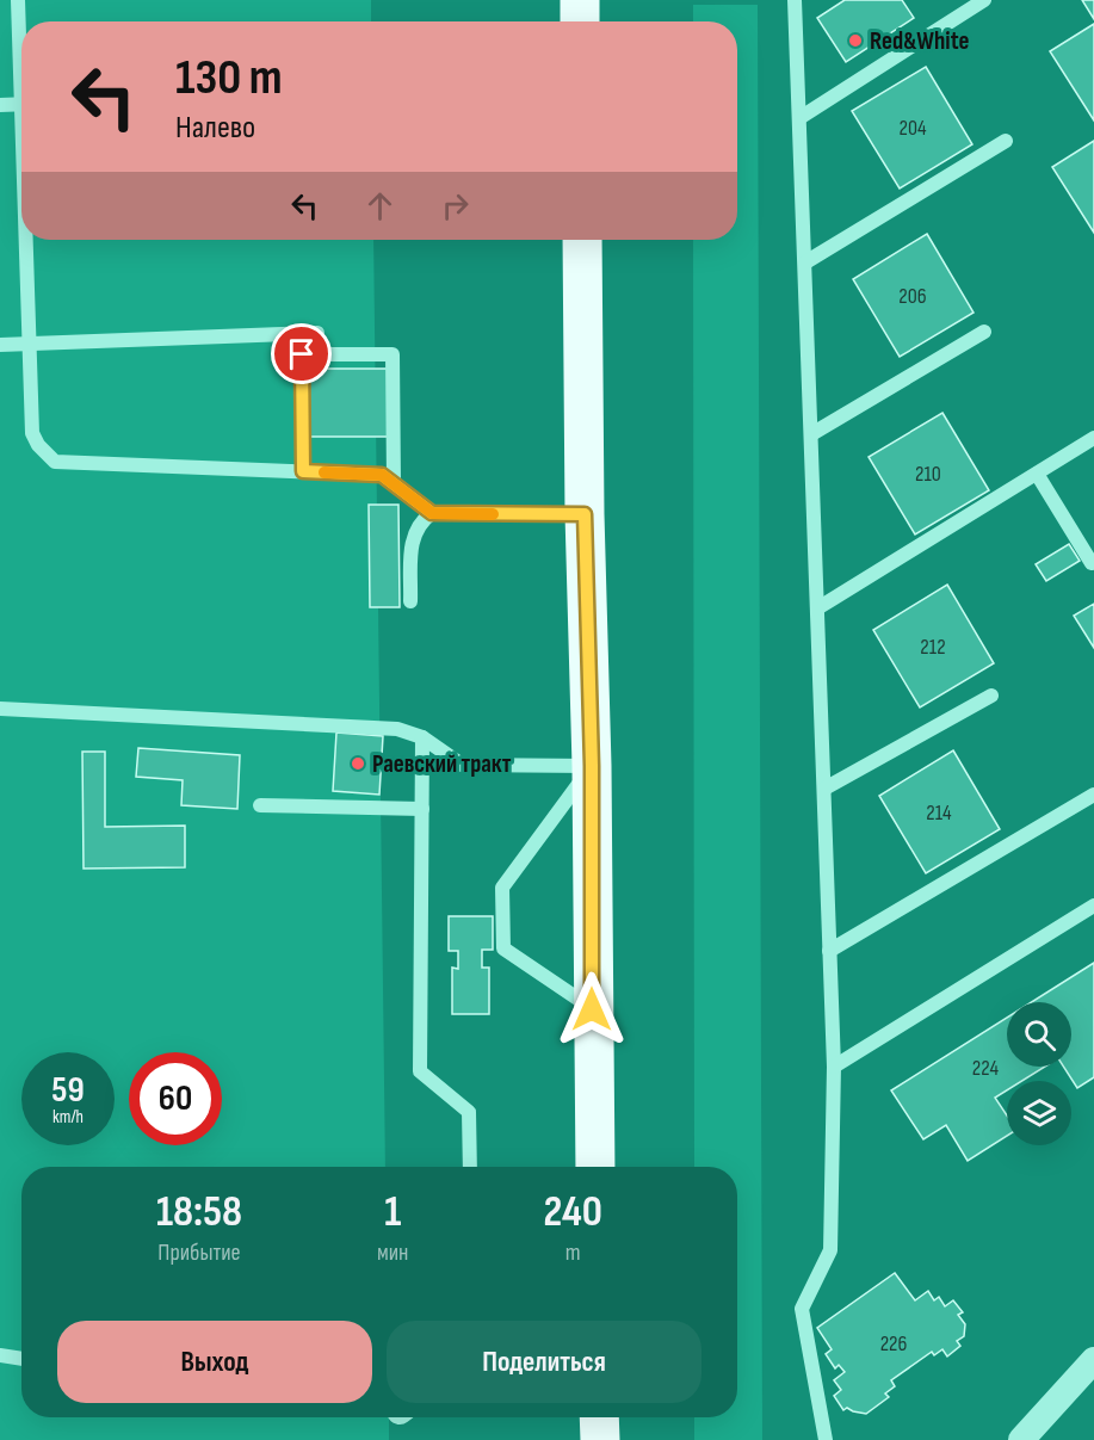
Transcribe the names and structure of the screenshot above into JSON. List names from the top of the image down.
{
  "places": ["Red&White", "Раевский тракт"],
  "house_numbers": [
    "204",
    "206",
    "210",
    "212",
    "214",
    "224",
    "226"
  ],
  "page": {
    "turn": ["130 m", "Налево"],
    "speed": "59 km/h",
    "limit": "60",
    "eta": [
      "18:58",
      "Прибытие",
      "1",
      "мин",
      "240",
      "m"
    ],
    "buttons": ["Выход", "Поделиться"]
  }
}
